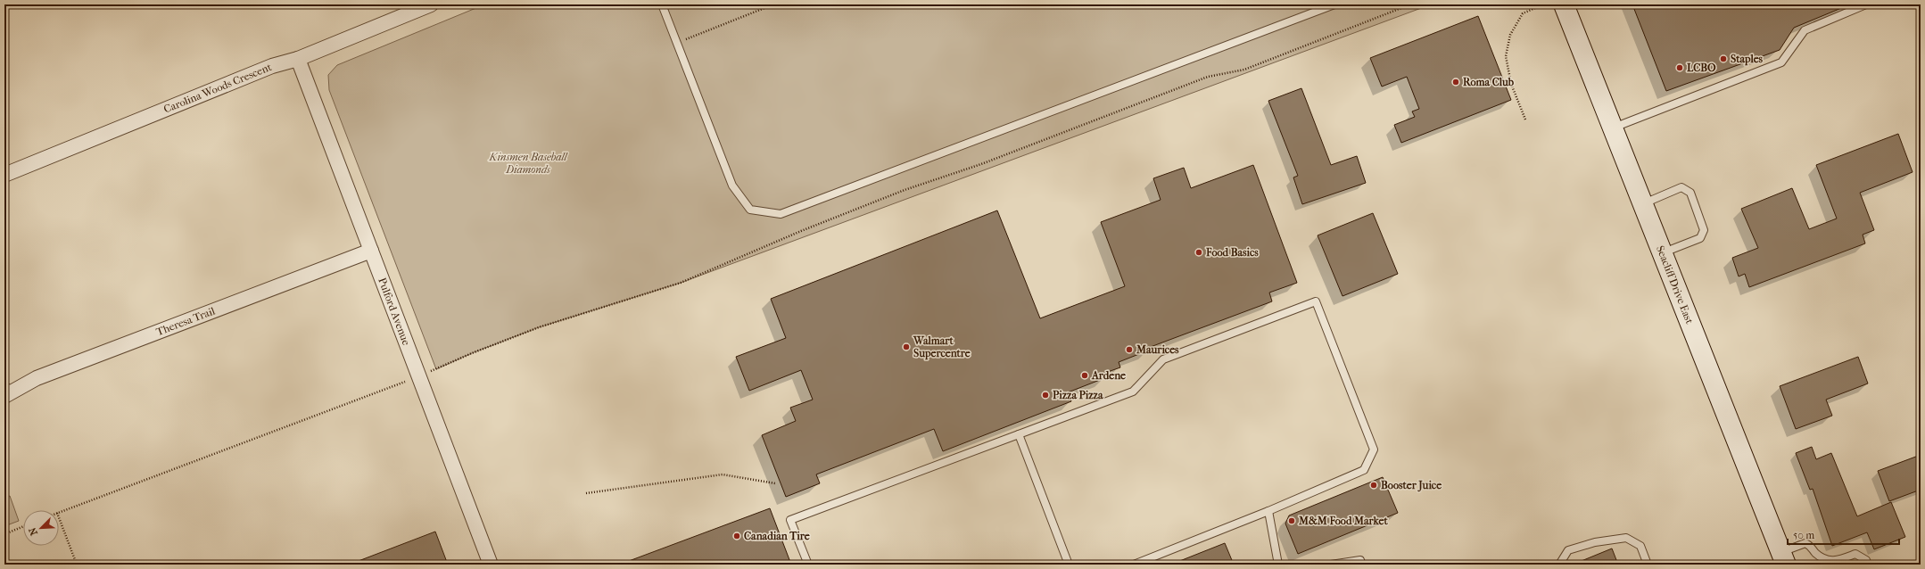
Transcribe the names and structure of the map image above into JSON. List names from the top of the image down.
{
  "streets": {
    "main road": ["Seacliff Drive East"],
    "street": ["Carolina Woods Crescent", "Pulford Avenue", "Theresa Trail"]
  },
  "crossings": [
    ["Carolina Woods Crescent", "Pulford Avenue"],
    ["Pulford Avenue", "Theresa Trail"]
  ],
  "parks": ["Kinsmen Baseball Diamonds"],
  "places": [
    "Staples",
    "LCBO",
    "Roma Club",
    "Food Basics",
    "Walmart Supercentre",
    "Maurices",
    "Ardene",
    "Pizza Pizza",
    "Booster Juice",
    "M&M Food Market",
    "Canadian Tire"
  ],
  "scale_bar": "50 m",
  "north": "bottom left"
}
